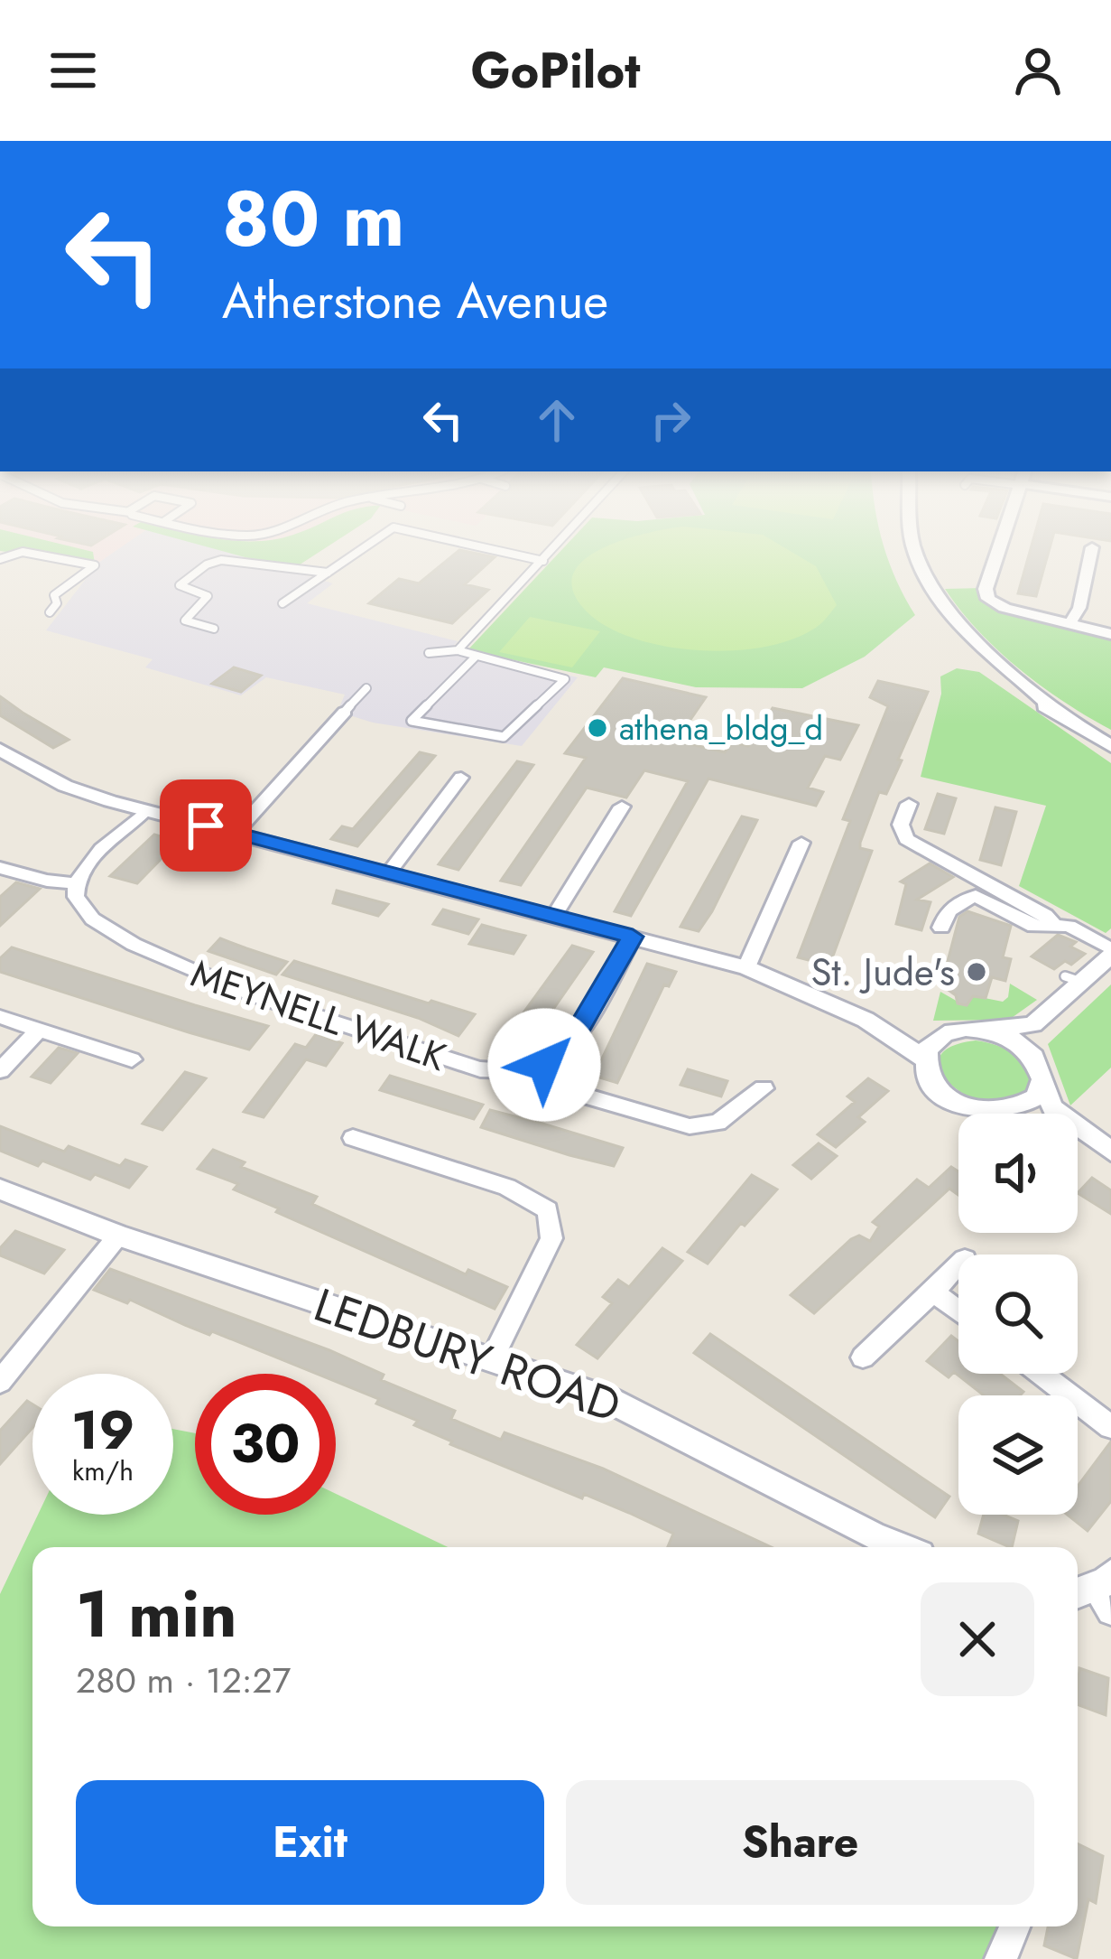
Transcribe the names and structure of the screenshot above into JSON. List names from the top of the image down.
{
  "streets": {
    "street": ["MEYNELL WALK", "LEDBURY ROAD"]
  },
  "places": ["athena_bldg_d", "St. Jude's"],
  "page": {
    "header": "GoPilot",
    "turn": ["80 m", "Atherstone Avenue"],
    "speed": "19 km/h",
    "limit": "30",
    "heading": ["1 min", "280 m · 12:27"],
    "buttons": ["Exit", "Share"]
  }
}
